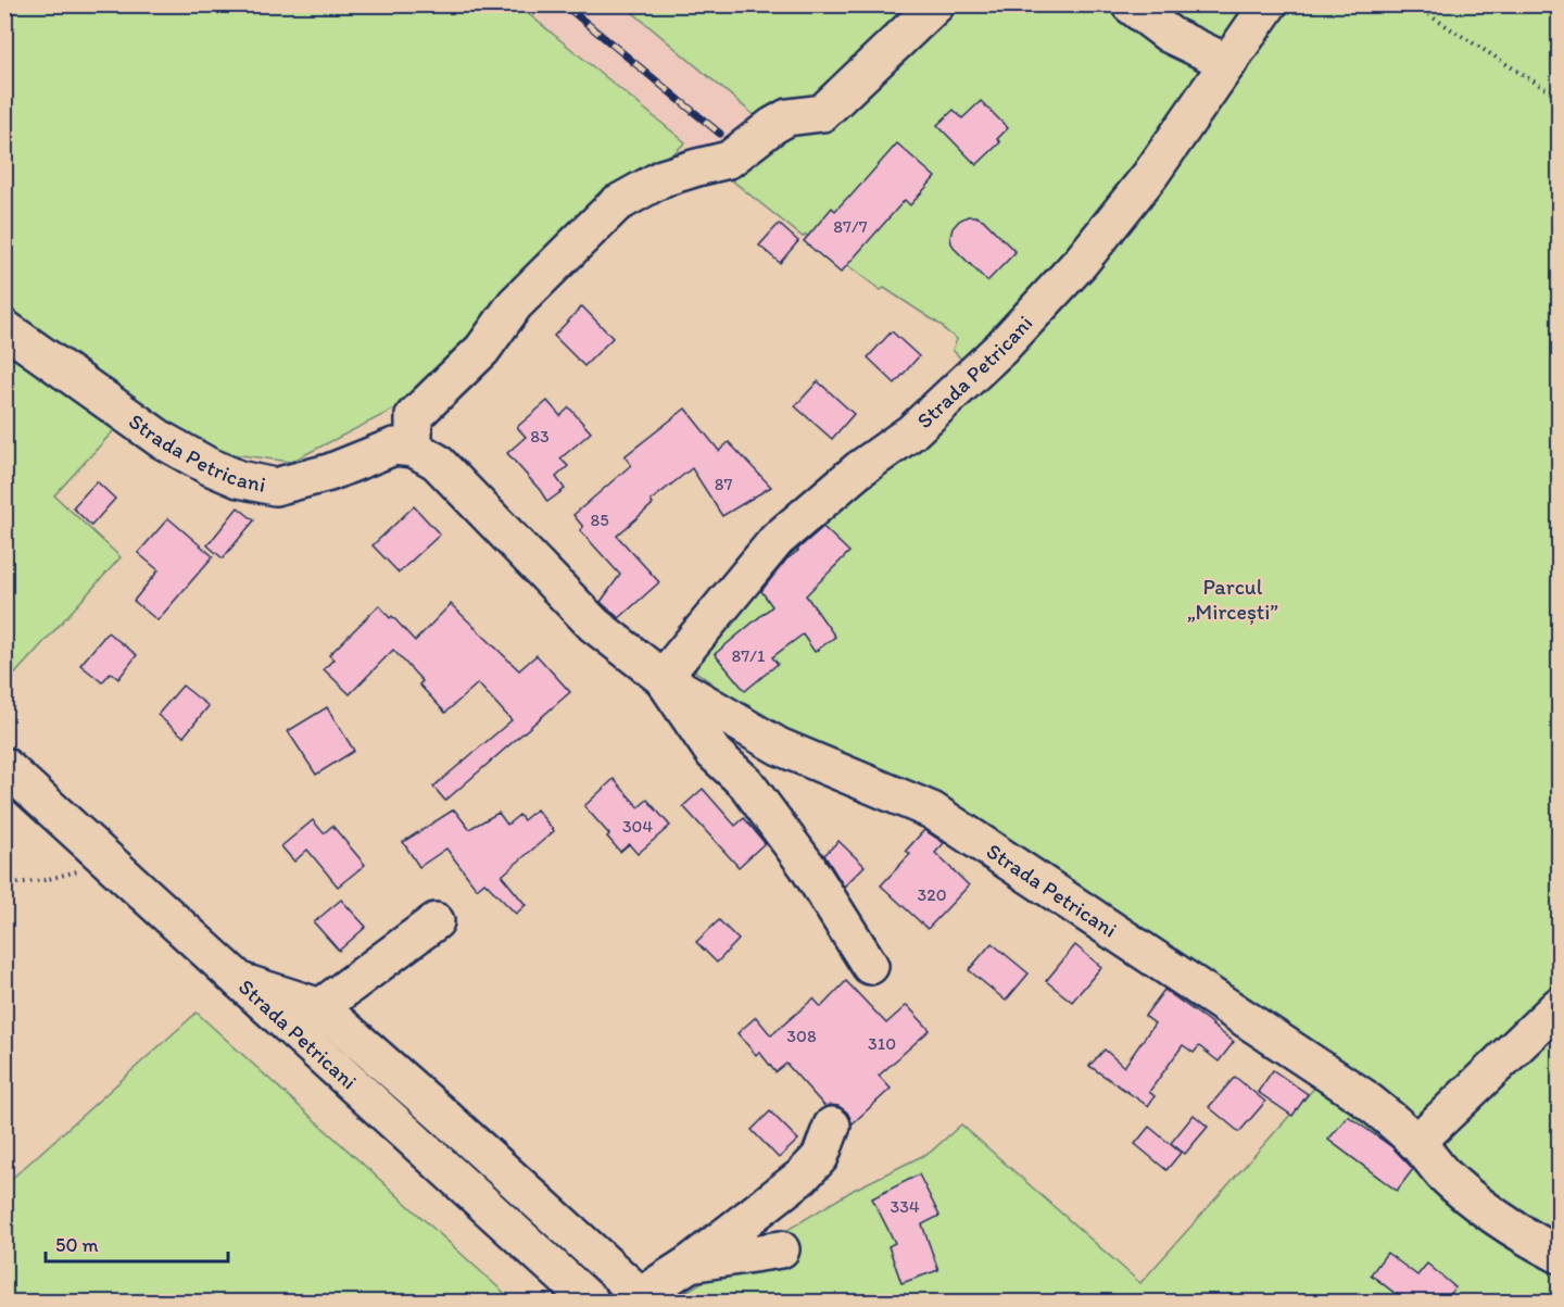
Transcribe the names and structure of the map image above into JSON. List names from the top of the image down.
{
  "streets": {
    "street": ["Strada Petricani"]
  },
  "parks": ["Parcul „Mircești”"],
  "house_numbers": [
    "87/7",
    "83",
    "87",
    "85",
    "87/1",
    "304",
    "320",
    "308",
    "310",
    "334"
  ],
  "scale_bar": "50 m"
}
